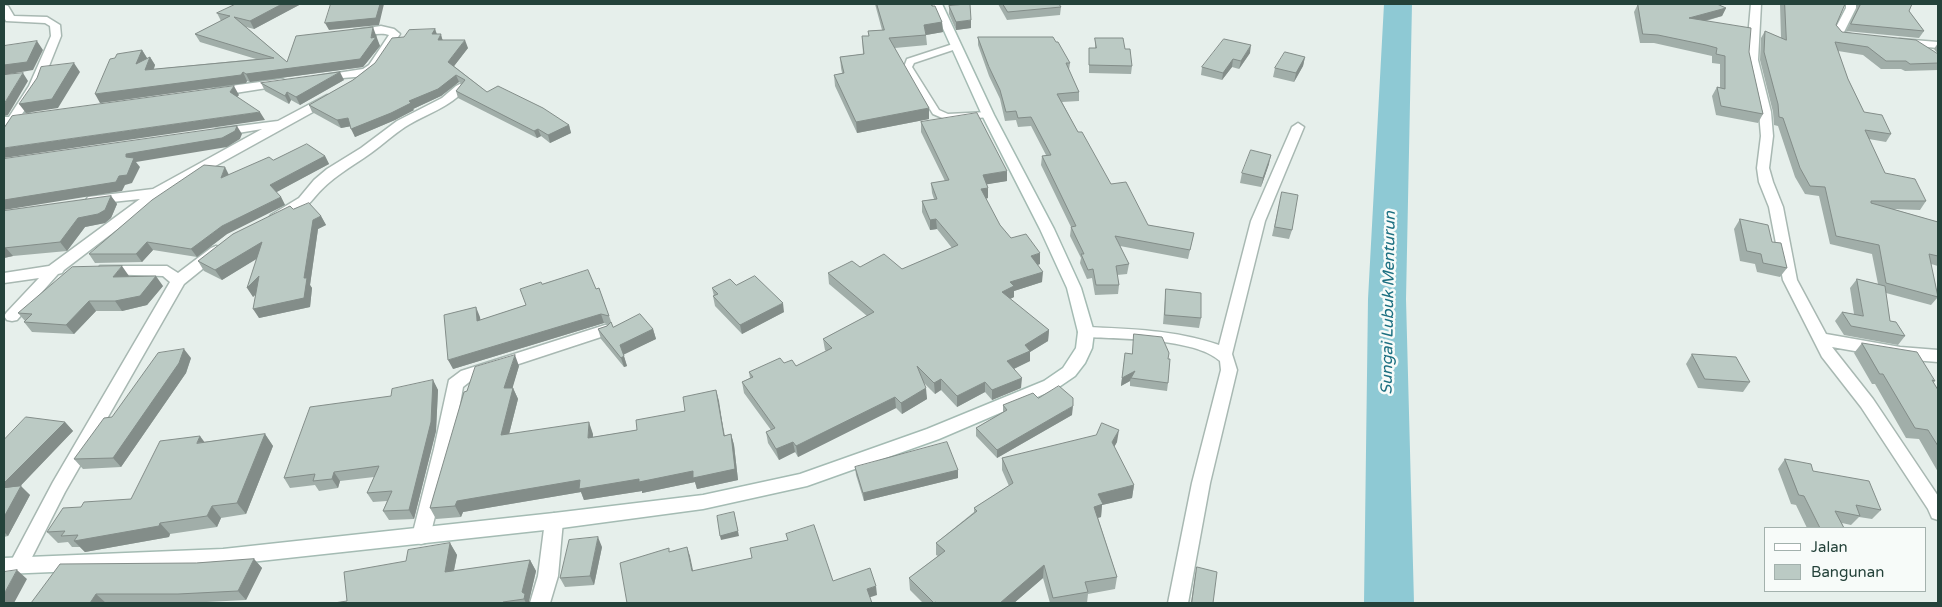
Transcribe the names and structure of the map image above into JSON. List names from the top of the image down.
{
  "water": ["Sungai Lubuk Menturun"],
  "legend": ["Jalan", "Bangunan"]
}
